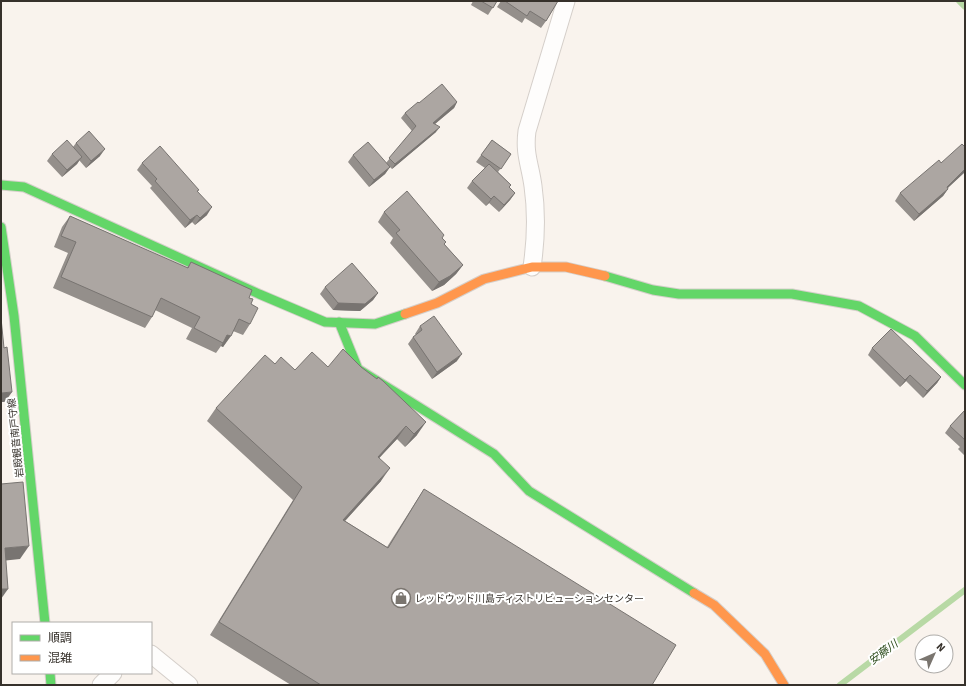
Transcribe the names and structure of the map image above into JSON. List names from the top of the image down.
{
  "streets": {
    "street": ["岩殿観音南戸守線"]
  },
  "water": ["安藤川"],
  "places": {
    "shop": ["レッドウッド川島ディストリビューションセンター"]
  },
  "legend": ["順調", "混雑"],
  "north": "top right"
}
